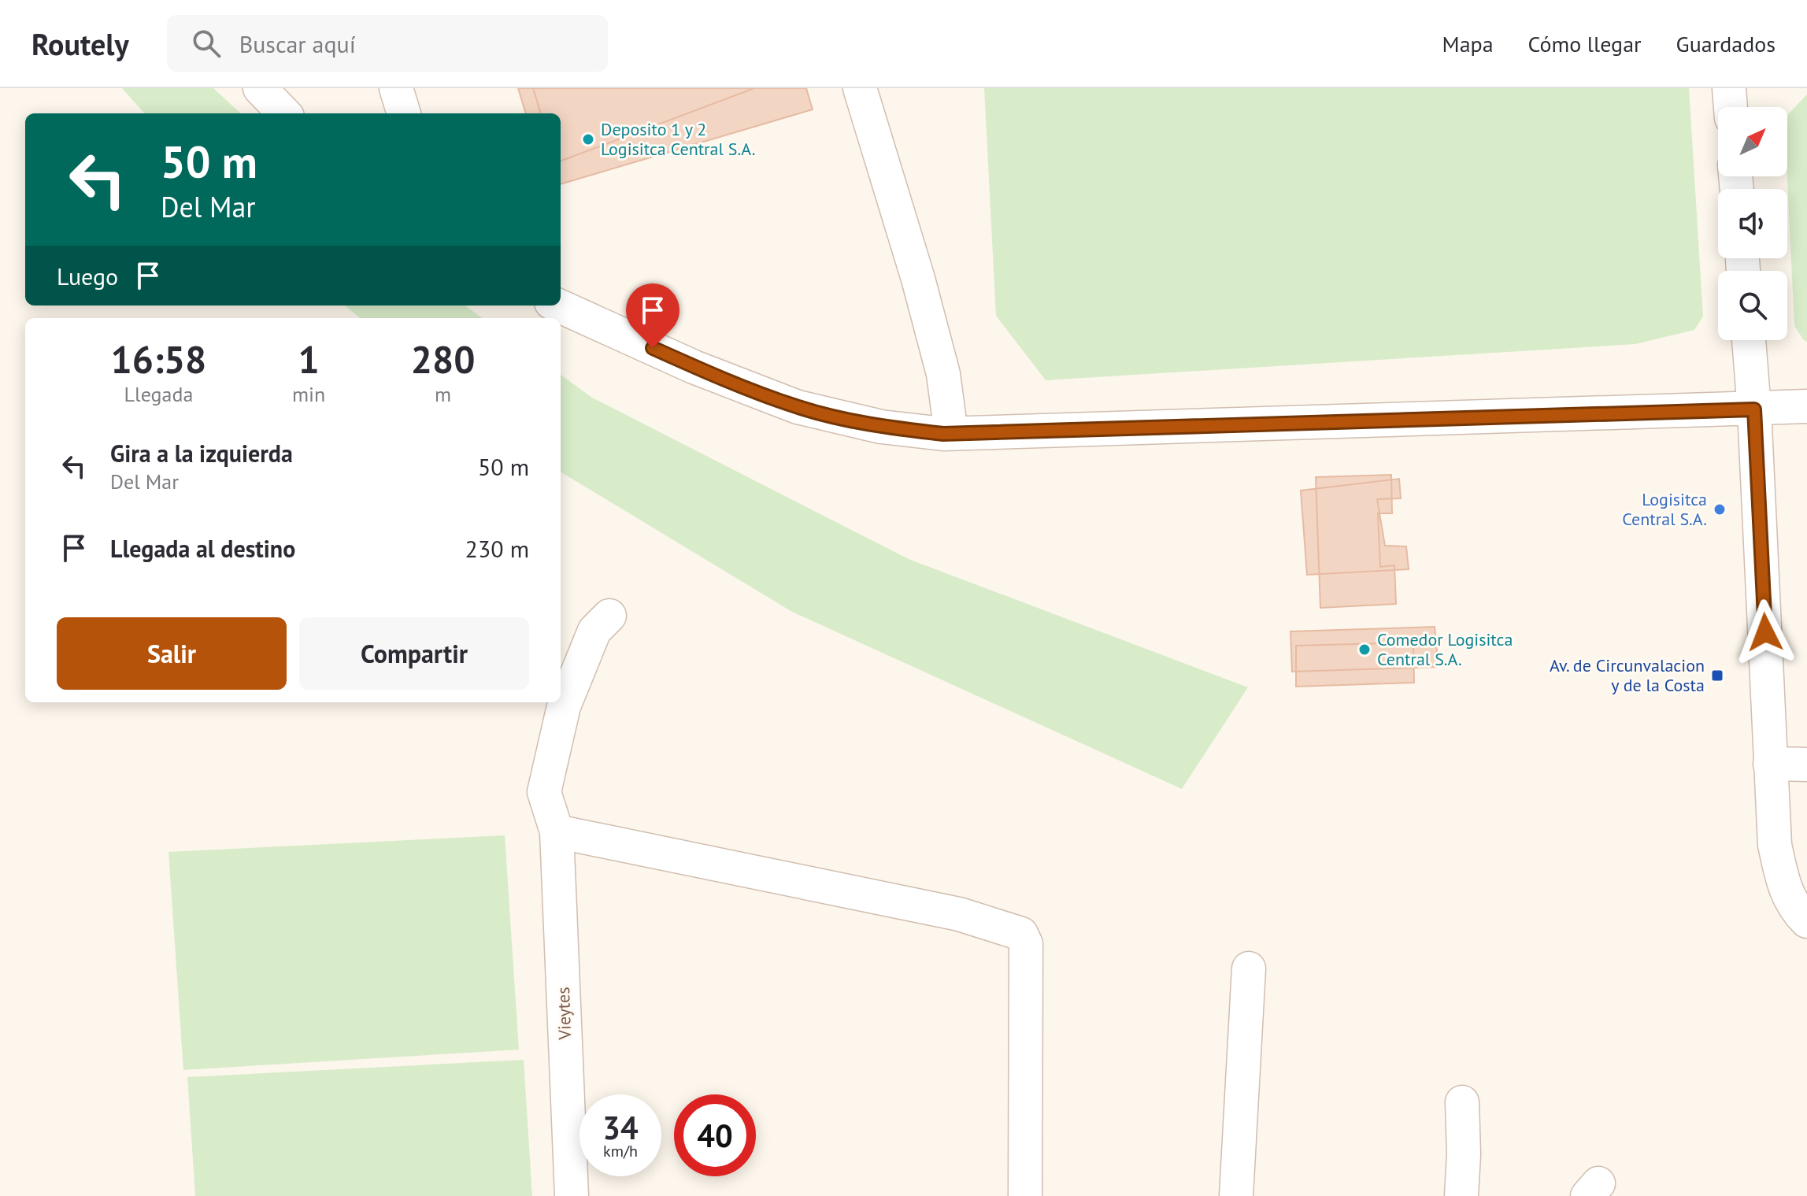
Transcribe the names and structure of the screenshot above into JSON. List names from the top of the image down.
{
  "streets": {
    "street": ["Vieytes"]
  },
  "places": {
    "other": ["Deposito 1 y 2 Logisitca Central S.A.", "Logisitca Central S.A.", "Comedor Logisitca Central S.A."],
    "transit": ["Av. de Circunvalacion y de la Costa"]
  },
  "north": "top right",
  "page": {
    "header": "Routely",
    "search": "Buscar aquí",
    "nav": ["Mapa", "Cómo llegar", "Guardados"],
    "turn": ["50 m", "Del Mar"],
    "then": "Luego",
    "eta": [
      "16:58",
      "Llegada",
      "1",
      "min",
      "280",
      "m"
    ],
    "list": [
      {
        "name": "Gira a la izquierda",
        "note": "Del Mar",
        "value": "50 m"
      },
      {
        "name": "Llegada al destino",
        "value": "230 m"
      }
    ],
    "buttons": ["Salir", "Compartir"],
    "speed": "34 km/h",
    "limit": "40"
  }
}
